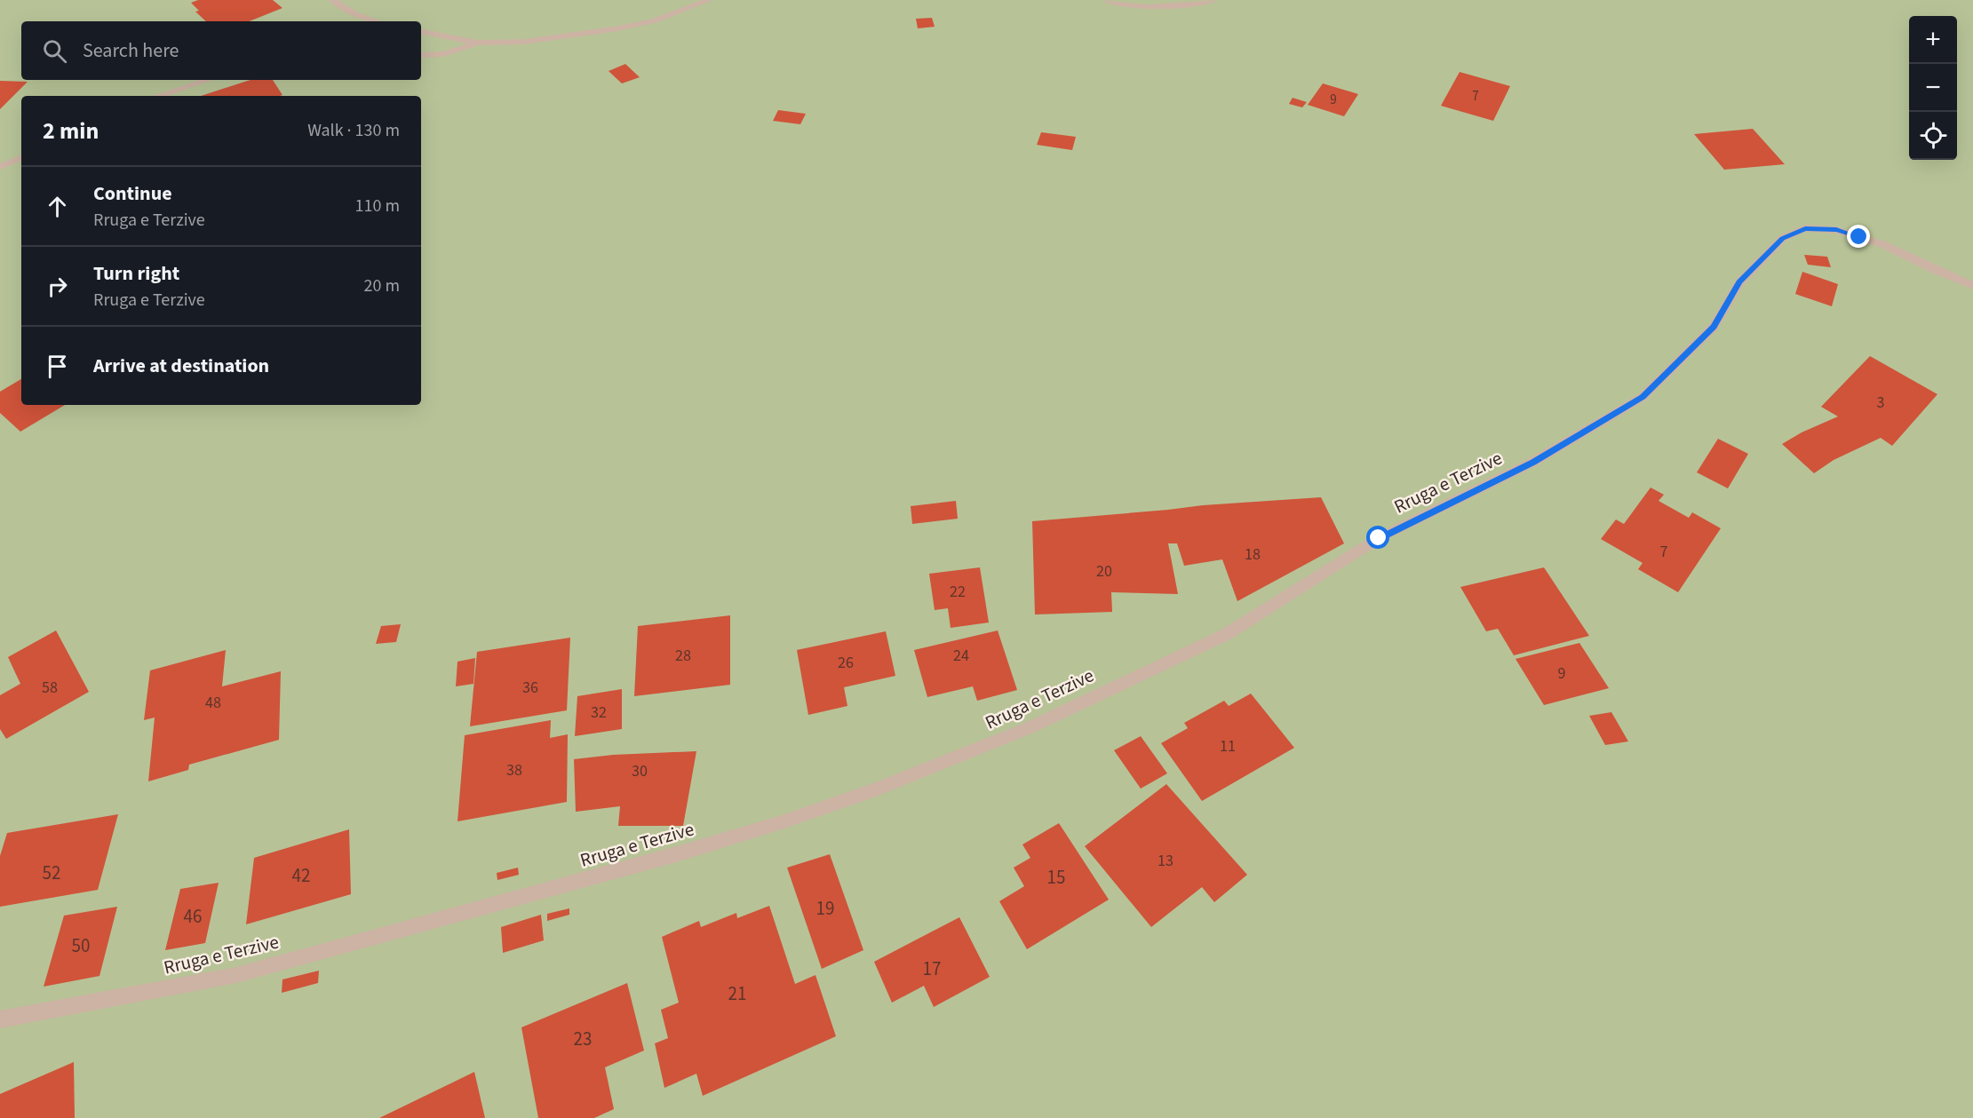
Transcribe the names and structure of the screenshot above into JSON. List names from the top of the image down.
{
  "streets": {
    "street": ["Rruga e Terzive"]
  },
  "house_numbers": [
    "7",
    "9",
    "3",
    "7",
    "18",
    "20",
    "22",
    "28",
    "24",
    "26",
    "9",
    "58",
    "36",
    "48",
    "32",
    "11",
    "38",
    "30",
    "13",
    "52",
    "42",
    "15",
    "19",
    "46",
    "50",
    "17",
    "21",
    "23"
  ],
  "page": {
    "map_buttons": ["+", "−"],
    "search": "Search here",
    "heading": ["2 min", "Walk · 130 m"],
    "list": [
      ["Continue", "Rruga e Terzive", "110 m"],
      ["Turn right", "Rruga e Terzive", "20 m"],
      "Arrive at destination"
    ]
  }
}
